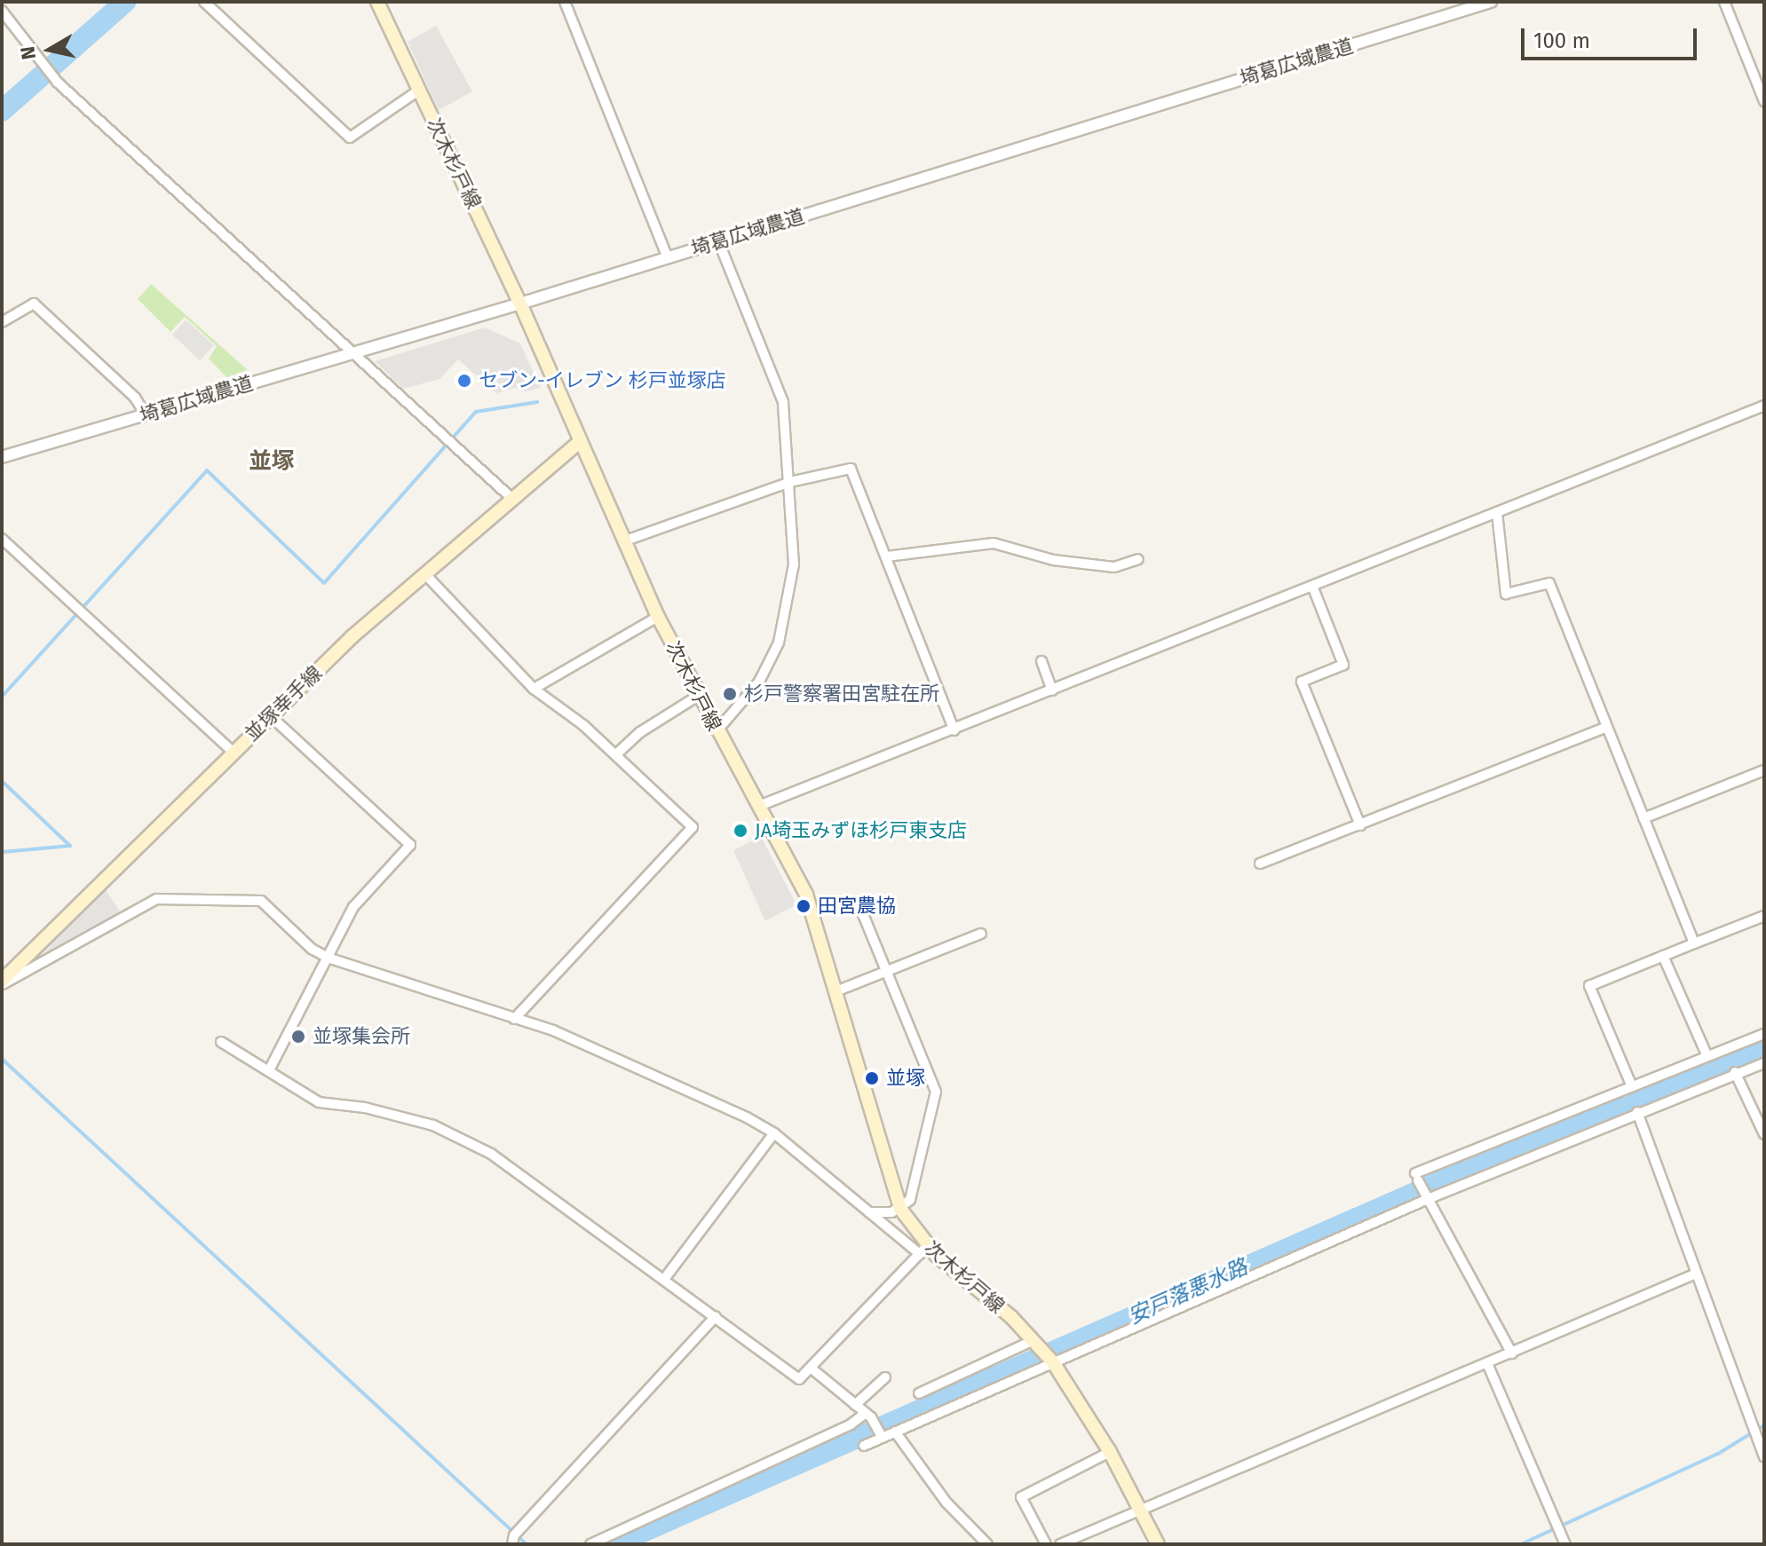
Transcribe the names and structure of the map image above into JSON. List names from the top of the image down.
{
  "streets": {
    "main road": ["次木杉戸線", "並塚幸手線"],
    "street": ["埼葛広域農道"]
  },
  "crossings": [
    ["埼葛広域農道", "次木杉戸線"],
    ["次木杉戸線", "並塚幸手線"]
  ],
  "districts": ["並塚"],
  "water": ["安戸落悪水路"],
  "places": [
    "セブン-イレブン 杉戸並塚店",
    "杉戸警察署田宮駐在所",
    "JA埼玉みずほ杉戸東支店",
    "田宮農協",
    "並塚集会所",
    "並塚"
  ],
  "scale_bar": "100 m",
  "north": "left"
}
